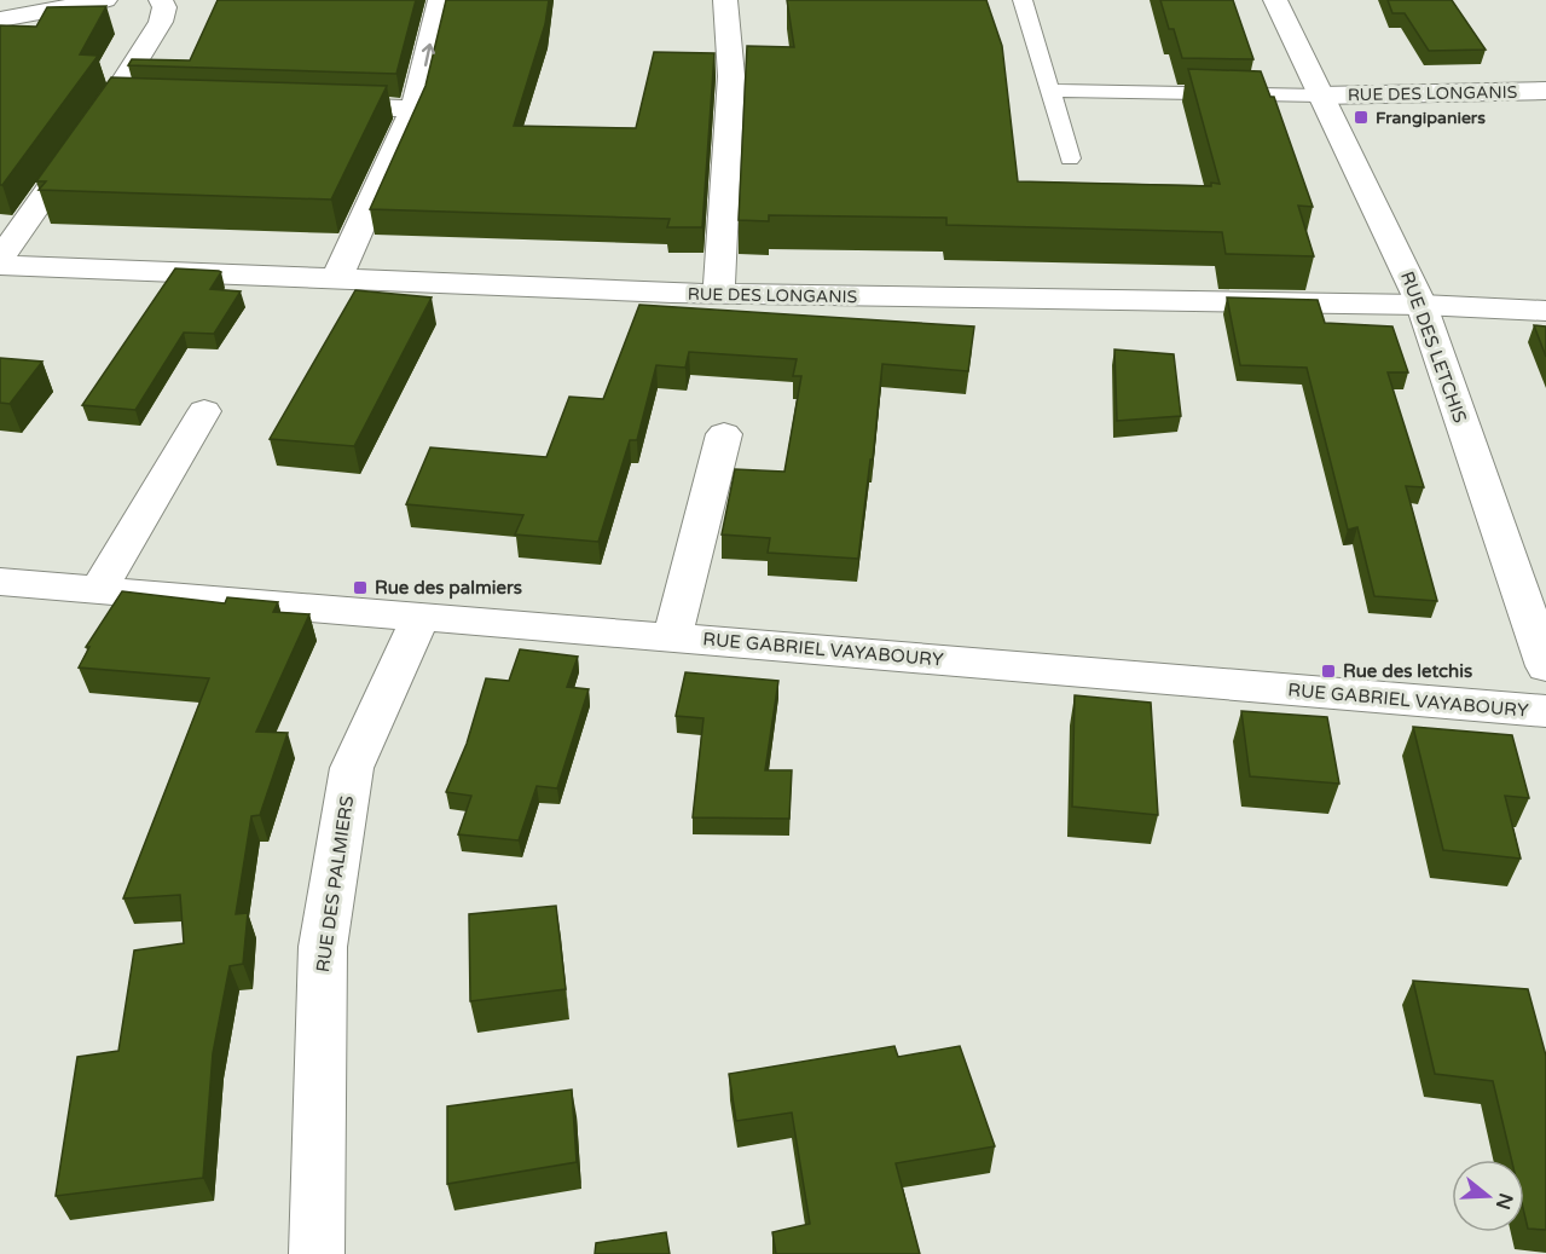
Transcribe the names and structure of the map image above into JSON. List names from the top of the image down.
{
  "streets": {
    "street": [
      "RUE DES LONGANIS",
      "RUE DES LETCHIS",
      "RUE GABRIEL VAYABOURY",
      "RUE DES PALMIERS"
    ]
  },
  "crossings": [
    ["RUE DES LONGANIS", "RUE DES LETCHIS"],
    ["RUE GABRIEL VAYABOURY", "RUE DES PALMIERS"]
  ],
  "places": {
    "transit": ["Frangipaniers", "Rue des palmiers", "Rue des letchis"]
  },
  "north": "right"
}
